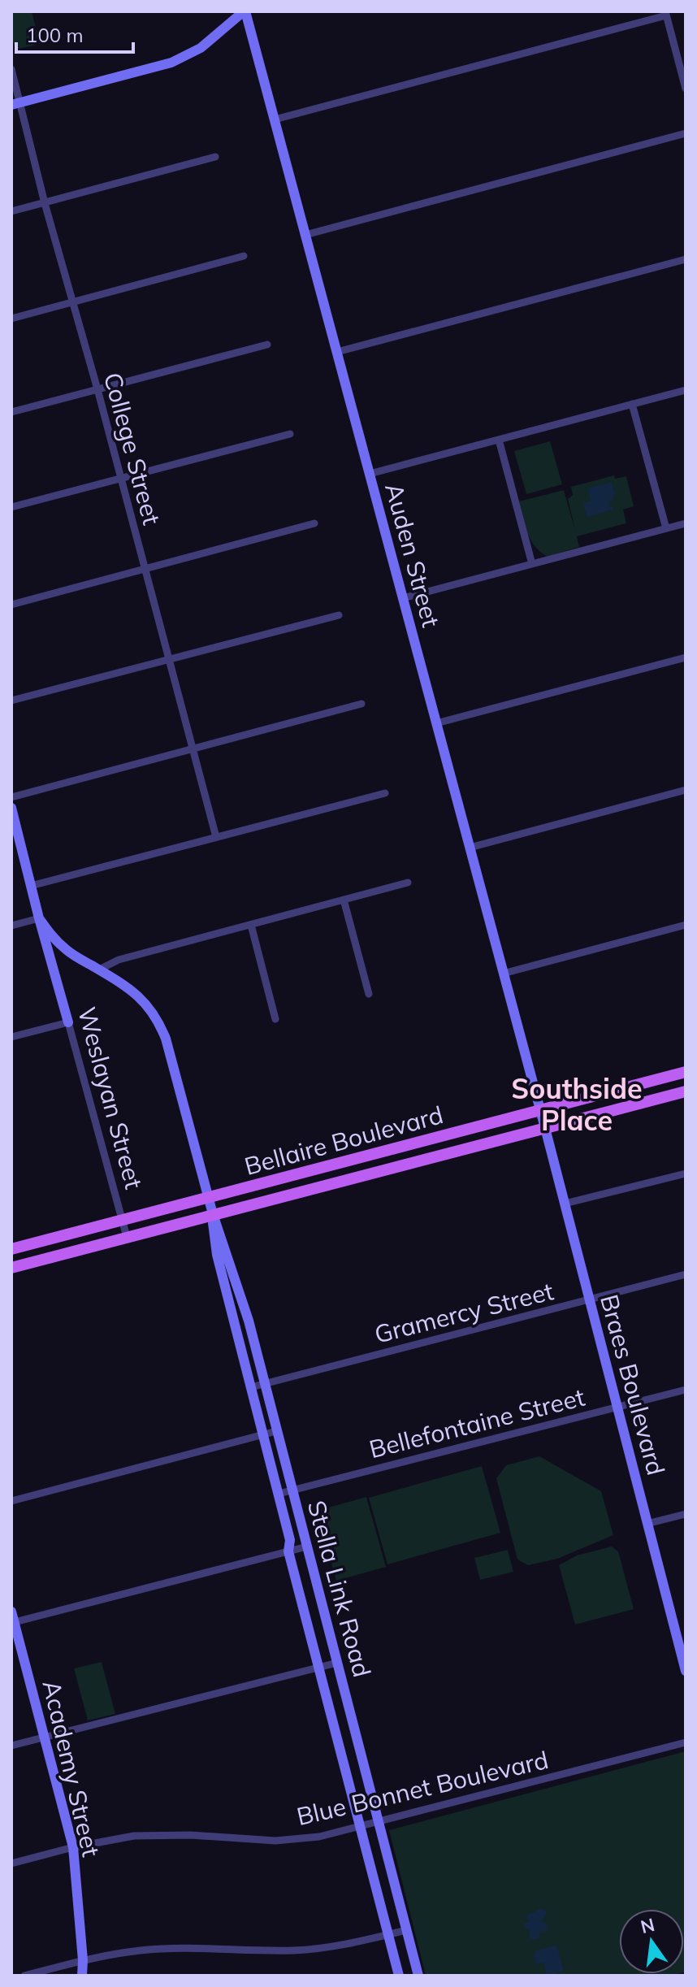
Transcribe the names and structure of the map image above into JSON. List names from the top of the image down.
{
  "streets": {
    "main road": ["Bellaire Boulevard"],
    "street": [
      "College Street",
      "Auden Street",
      "Weslayan Street",
      "Gramercy Street",
      "Braes Boulevard",
      "Bellefontaine Street",
      "Stella Link Road",
      "Academy Street",
      "Blue Bonnet Boulevard"
    ]
  },
  "crossings": [
    ["Auden Street", "Bellaire Boulevard"],
    ["Auden Street", "Braes Boulevard"],
    ["Weslayan Street", "Bellaire Boulevard"],
    ["Weslayan Street", "Stella Link Road"],
    ["Bellaire Boulevard", "Braes Boulevard"],
    ["Bellaire Boulevard", "Stella Link Road"],
    ["Gramercy Street", "Braes Boulevard"],
    ["Gramercy Street", "Stella Link Road"],
    ["Braes Boulevard", "Bellefontaine Street"],
    ["Bellefontaine Street", "Stella Link Road"],
    ["Stella Link Road", "Blue Bonnet Boulevard"],
    ["Academy Street", "Blue Bonnet Boulevard"]
  ],
  "districts": ["Southside Place"],
  "scale_bar": "100 m",
  "north": "top"
}
